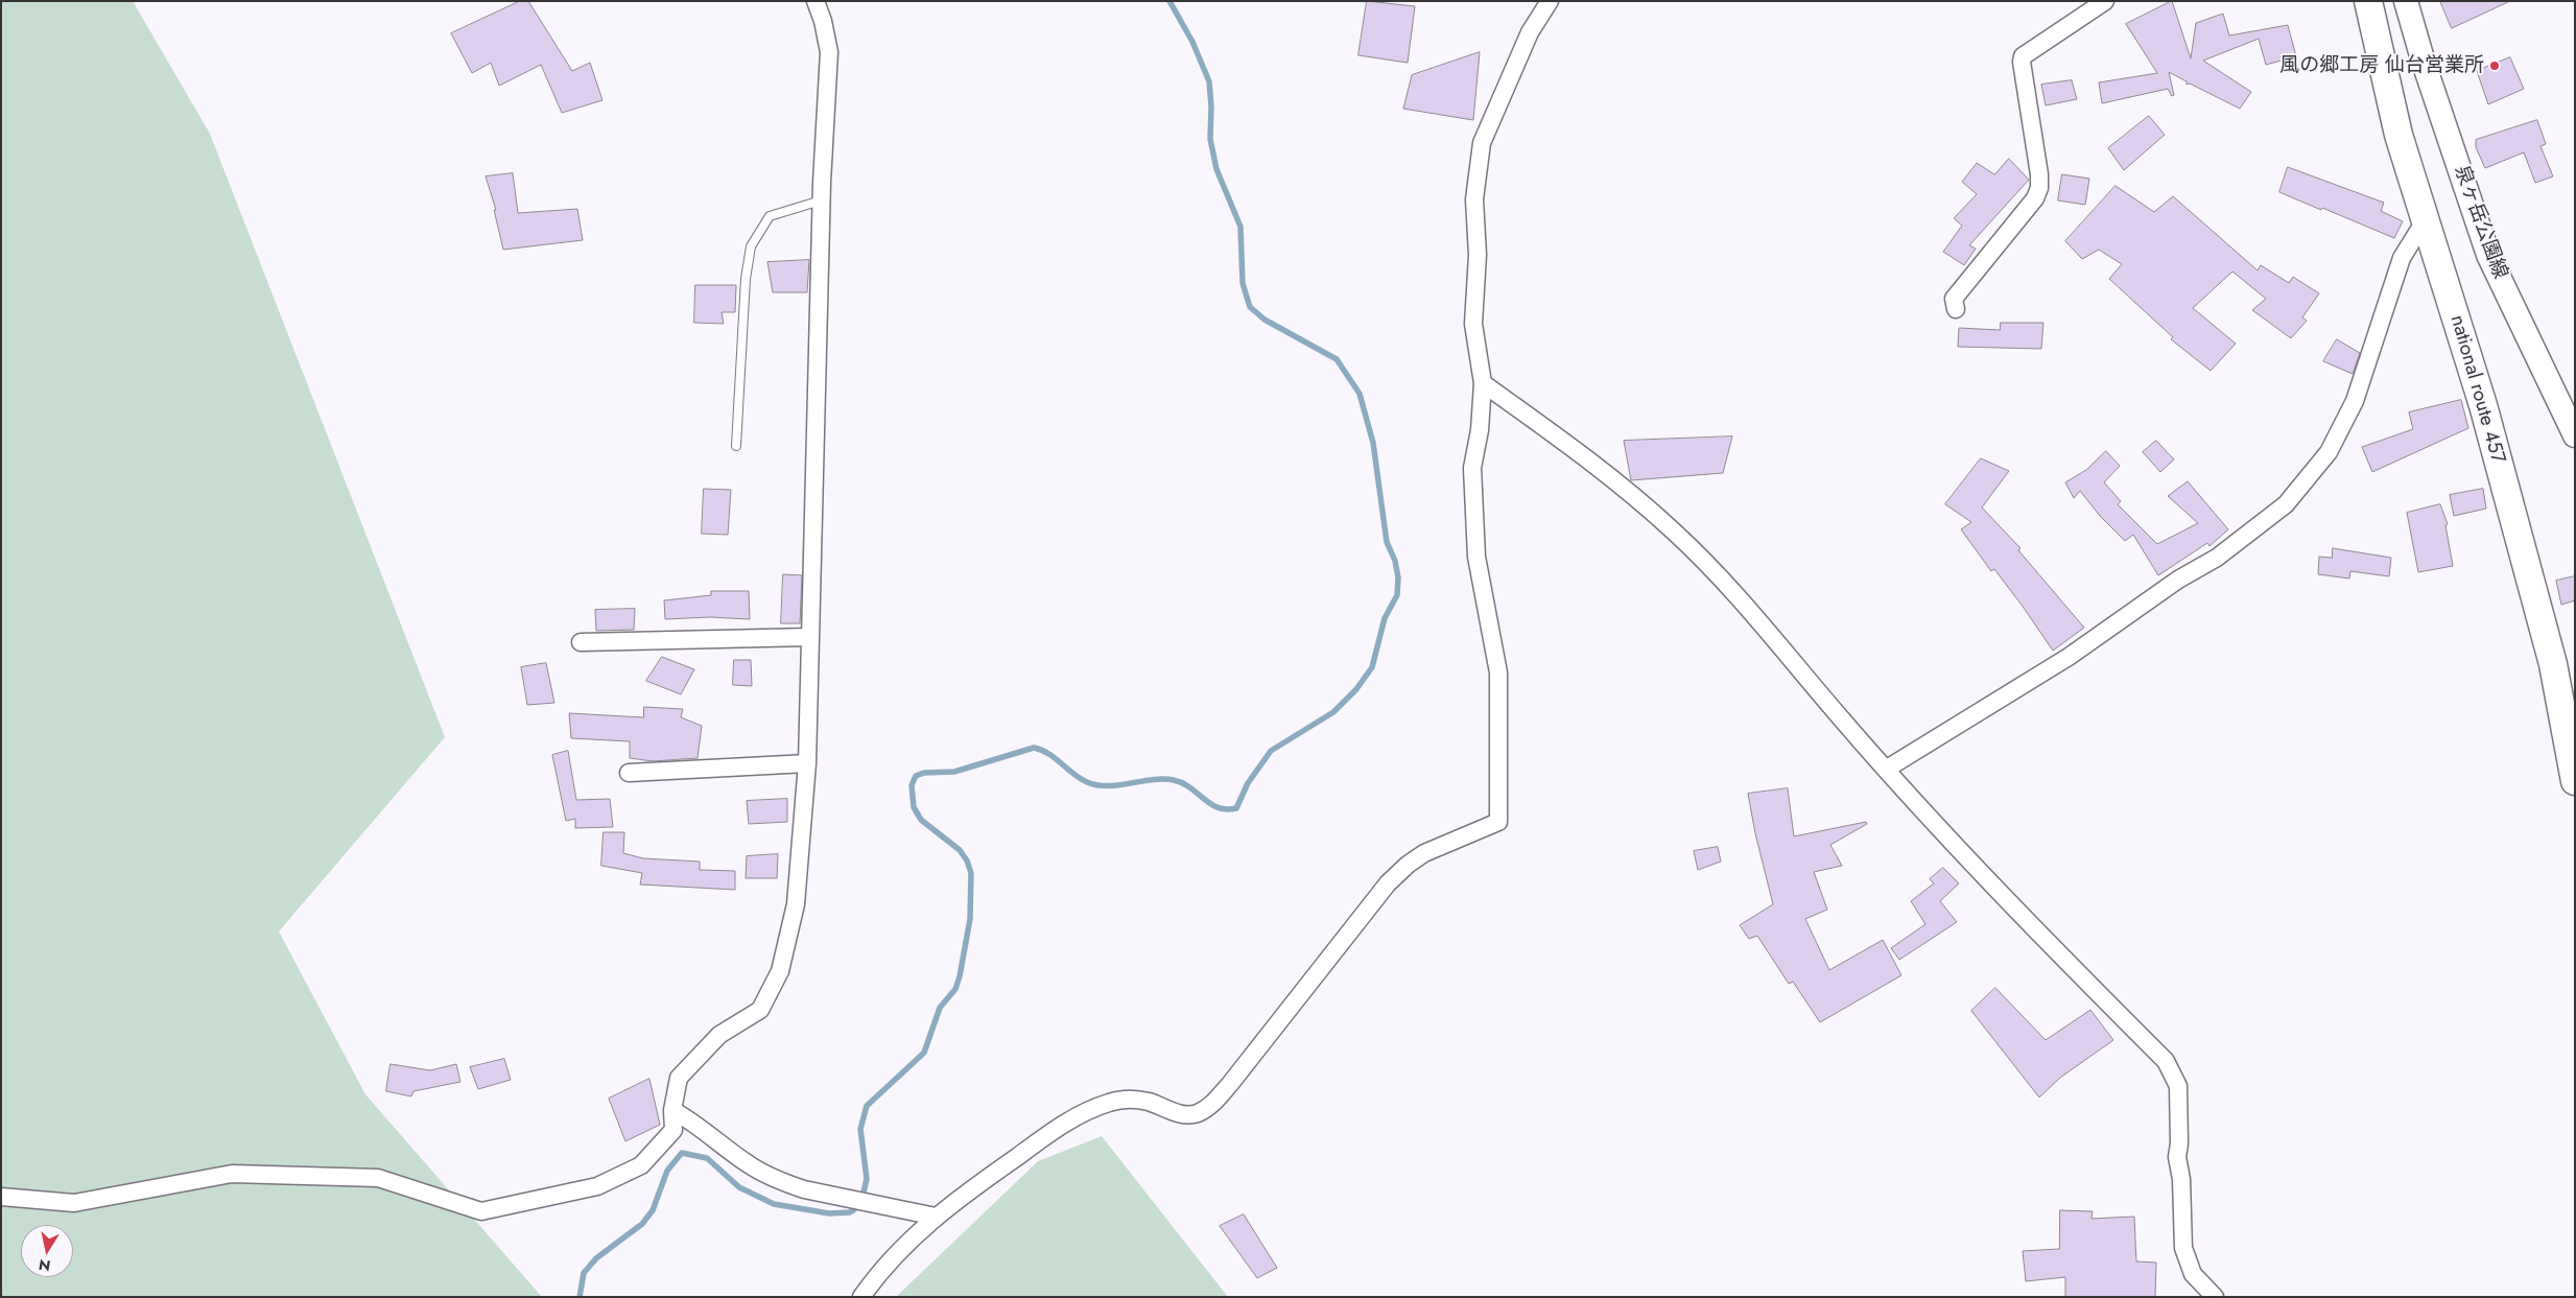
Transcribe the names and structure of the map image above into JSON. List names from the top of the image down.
{
  "streets": {
    "highway": ["national route 457"],
    "main road": ["泉ヶ岳公園線"]
  },
  "places": ["風の郷工房 仙台営業所"],
  "north": "bottom"
}
